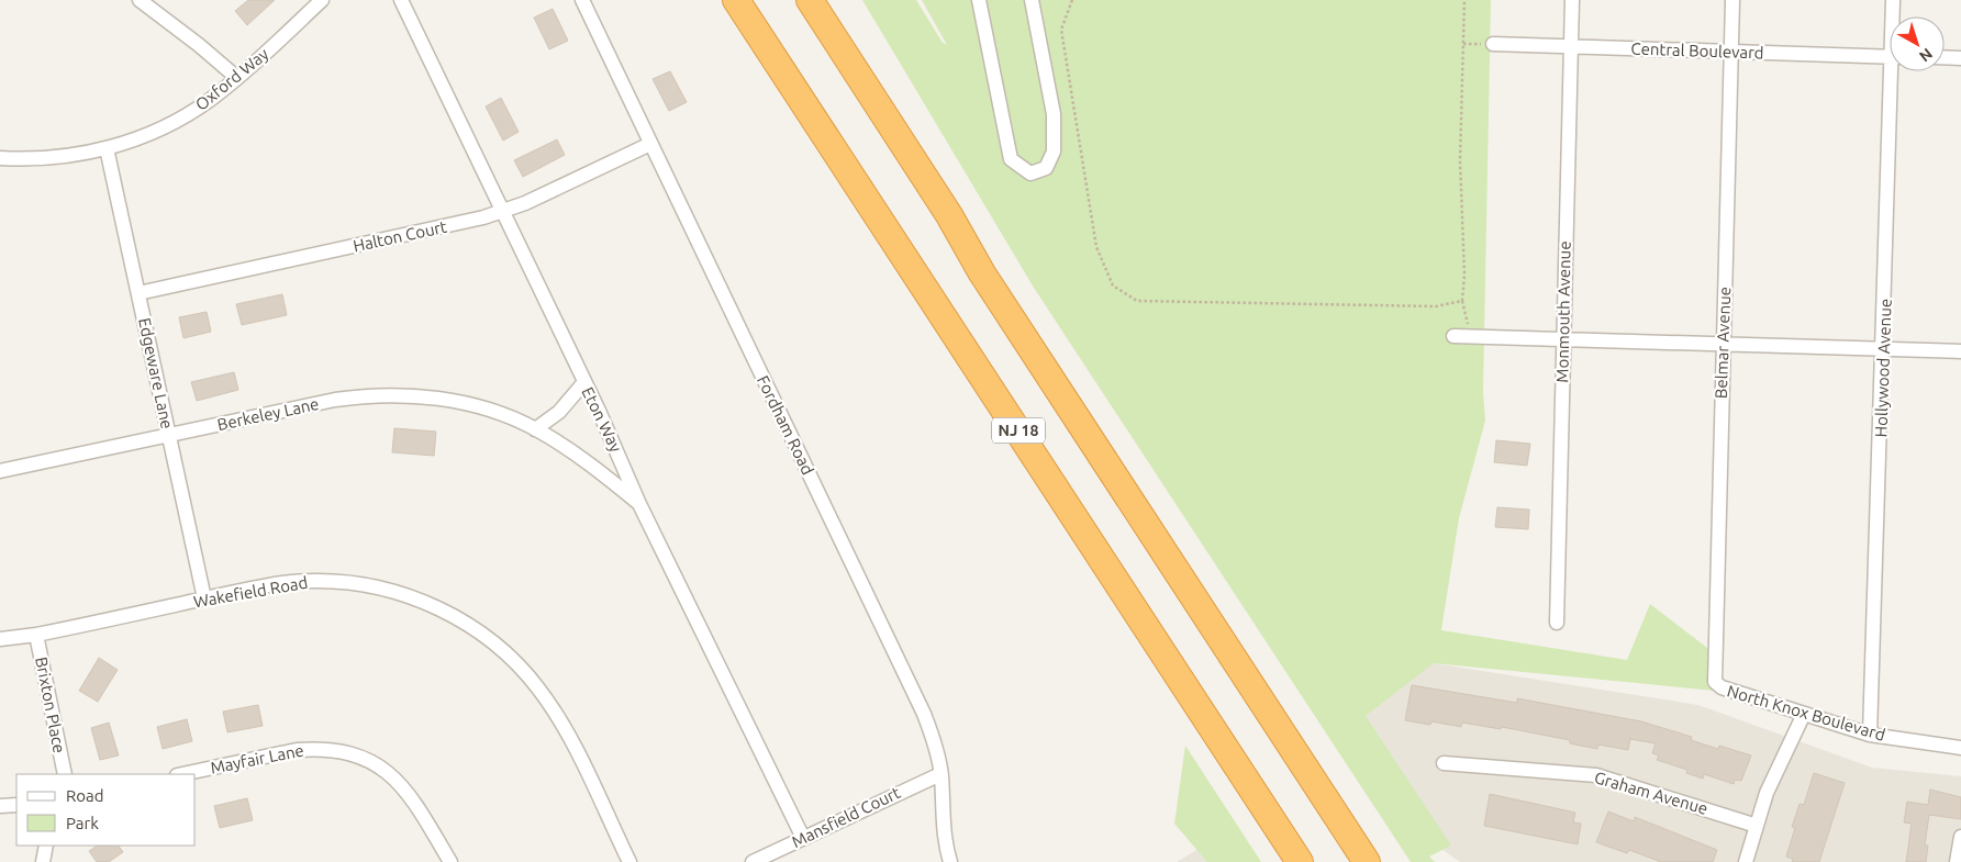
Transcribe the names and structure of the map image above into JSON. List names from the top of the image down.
{
  "streets": {
    "highway": ["NJ 18"],
    "street": [
      "Central Boulevard",
      "Oxford Way",
      "Halton Court",
      "Monmouth Avenue",
      "Belmar Avenue",
      "Hollywood Avenue",
      "Edgeware Lane",
      "Berkeley Lane",
      "Eton Way",
      "Fordham Road",
      "Wakefield Road",
      "Brixton Place",
      "North Knox Boulevard",
      "Mayfair Lane",
      "Graham Avenue",
      "Mansfield Court"
    ]
  },
  "crossings": [
    ["Central Boulevard", "Monmouth Avenue"],
    ["Central Boulevard", "Belmar Avenue"],
    ["Oxford Way", "Edgeware Lane"],
    ["Halton Court", "Edgeware Lane"],
    ["Halton Court", "Eton Way"],
    ["Halton Court", "Fordham Road"],
    ["Belmar Avenue", "North Knox Boulevard"],
    ["Hollywood Avenue", "North Knox Boulevard"],
    ["Edgeware Lane", "Berkeley Lane"],
    ["Edgeware Lane", "Wakefield Road"],
    ["Berkeley Lane", "Eton Way"],
    ["Eton Way", "Mansfield Court"],
    ["Fordham Road", "Mansfield Court"],
    ["Wakefield Road", "Brixton Place"]
  ],
  "legend": ["Road", "Park"],
  "north": "bottom right"
}
